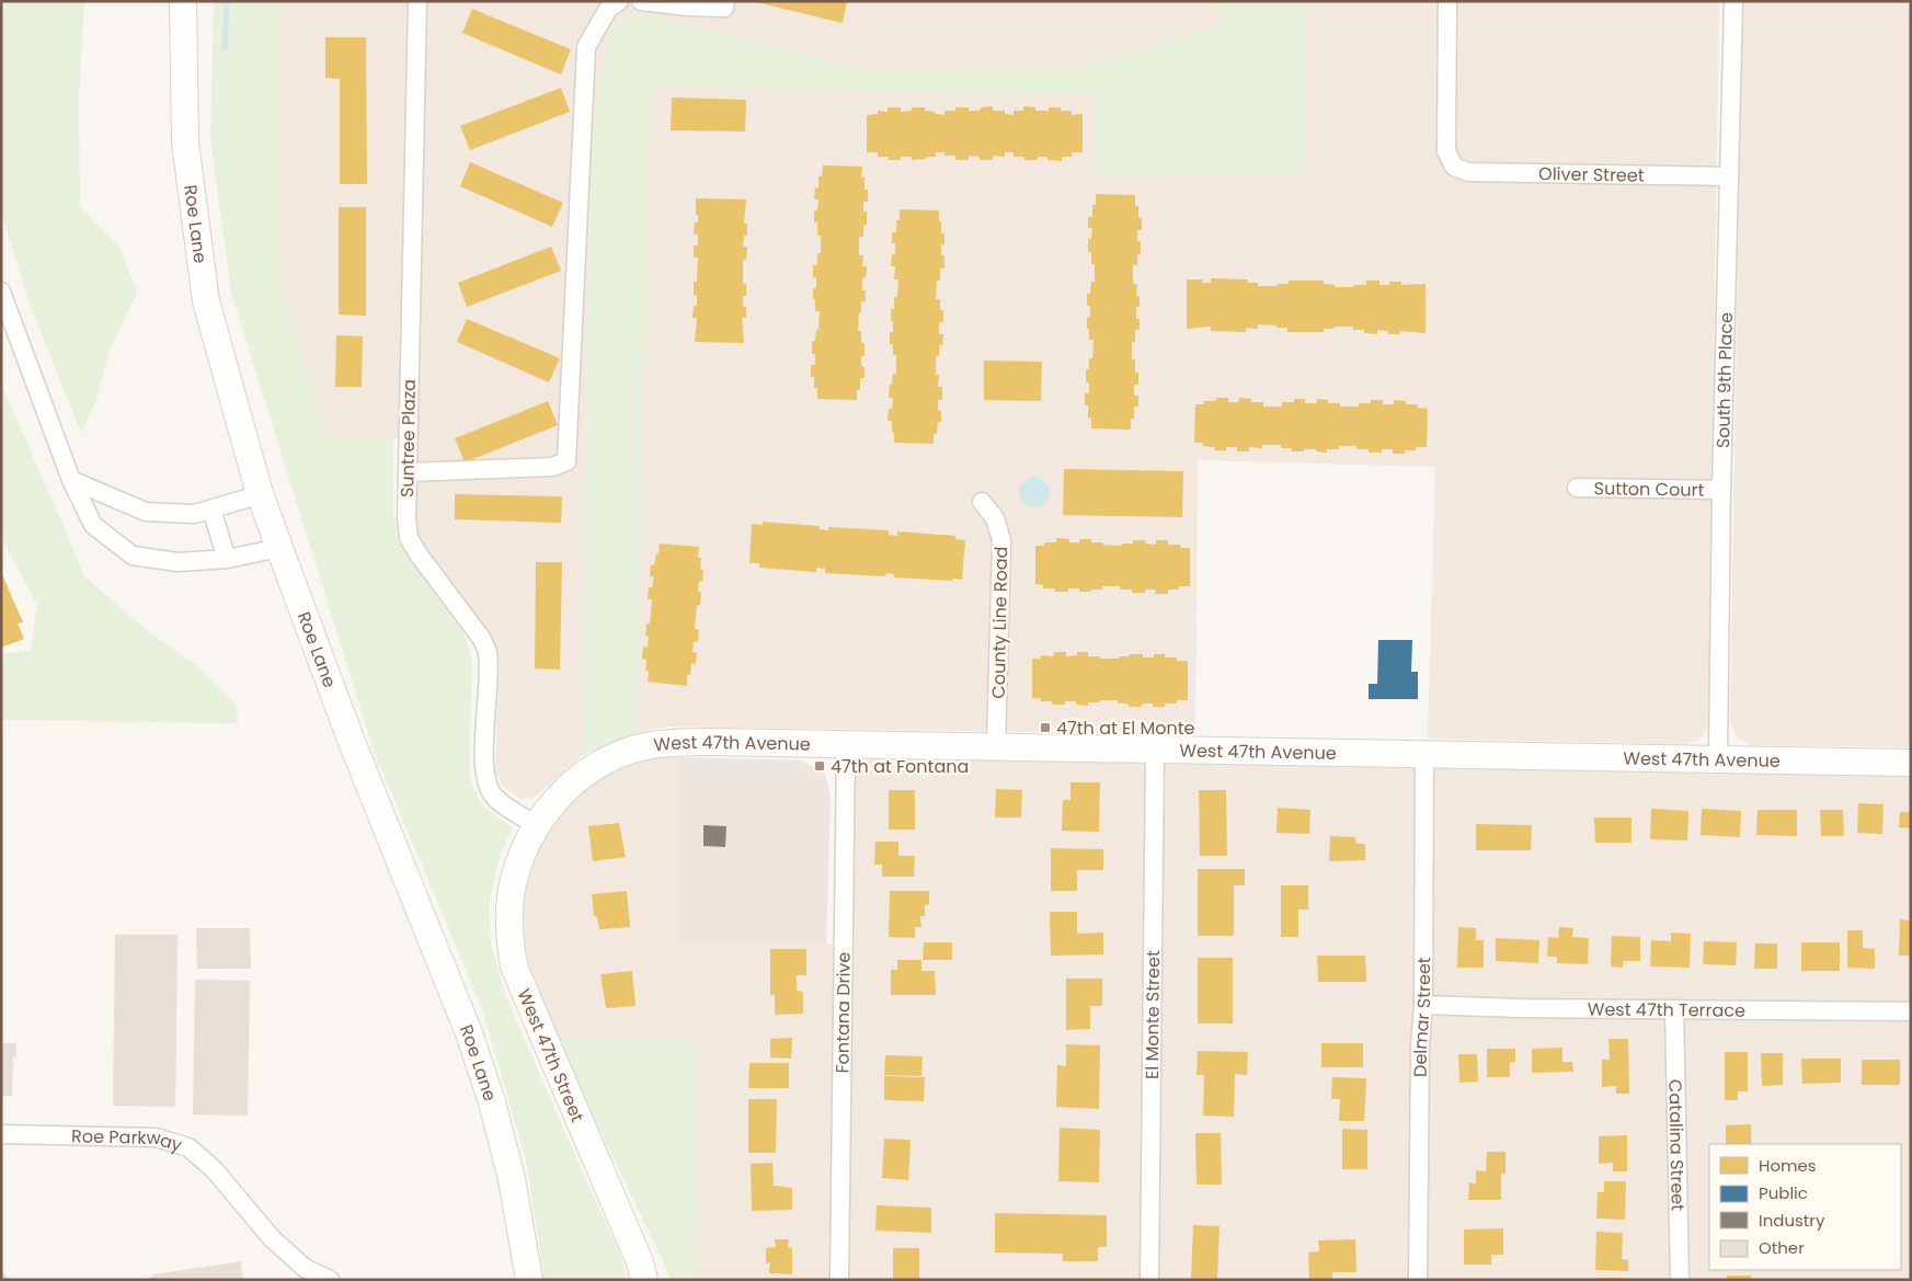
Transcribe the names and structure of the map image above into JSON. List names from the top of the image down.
{
  "streets": {
    "street": [
      "Oliver Street",
      "Roe Lane",
      "South 9th Place",
      "Suntree Plaza",
      "Sutton Court",
      "County Line Road",
      "West 47th Avenue",
      "West 47th Terrace",
      "Fontana Drive",
      "El Monte Street",
      "Delmar Street",
      "West 47th Street",
      "Roe Parkway",
      "Catalina Street"
    ]
  },
  "crossings": [
    ["Oliver Street", "South 9th Place"],
    ["South 9th Place", "Sutton Court"],
    ["South 9th Place", "West 47th Avenue"],
    ["Suntree Plaza", "West 47th Avenue"],
    ["Suntree Plaza", "West 47th Street"],
    ["County Line Road", "West 47th Avenue"],
    ["West 47th Avenue", "Fontana Drive"],
    ["West 47th Avenue", "El Monte Street"],
    ["West 47th Avenue", "Delmar Street"],
    ["West 47th Avenue", "West 47th Street"],
    ["West 47th Terrace", "Delmar Street"],
    ["West 47th Terrace", "Catalina Street"]
  ],
  "places": {
    "transit": ["47th at El Monte", "47th at Fontana"]
  },
  "legend": [
    "Homes",
    "Public",
    "Industry",
    "Other"
  ]
}
